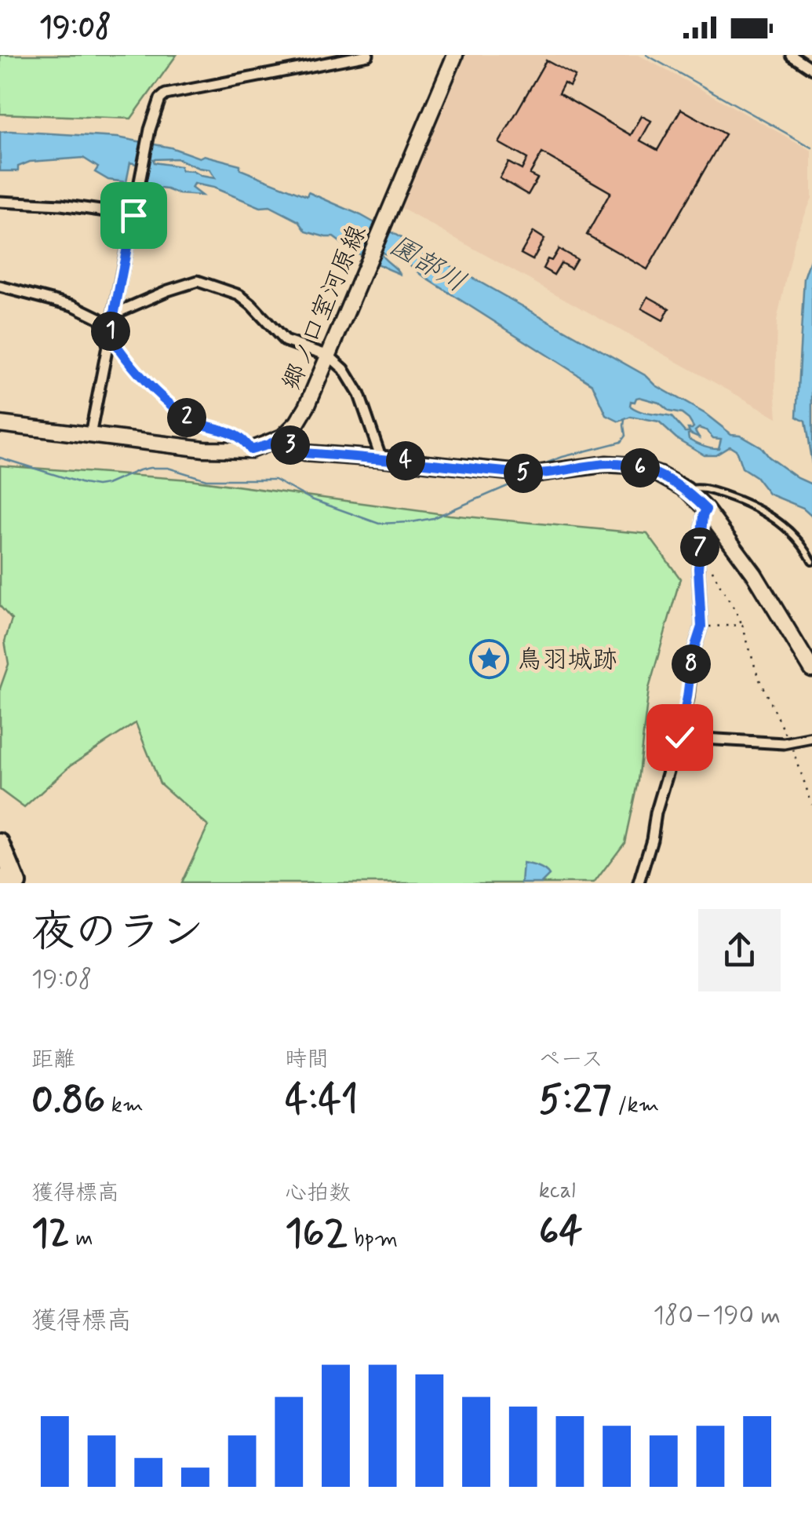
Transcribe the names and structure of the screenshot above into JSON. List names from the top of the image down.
{
  "streets": {
    "main road": ["郷ノ口室河原線"]
  },
  "water": ["園部川"],
  "places": {
    "place": ["鳥羽城跡"]
  },
  "page": {
    "status": "19:08",
    "pins": [
      "1",
      "2",
      "3",
      "4",
      "6",
      "5",
      "7",
      "8"
    ],
    "heading": ["夜のラン", "19:08"],
    "stats": [
      ["距離", "0.86 km"],
      ["時間", "4:41"],
      ["ペース", "5:27 /km"],
      ["獲得標高", "12 m"],
      ["心拍数", "162 bpm"],
      ["kcal", "64"]
    ],
    "chart": ["獲得標高", "180–190 m"]
  }
}
